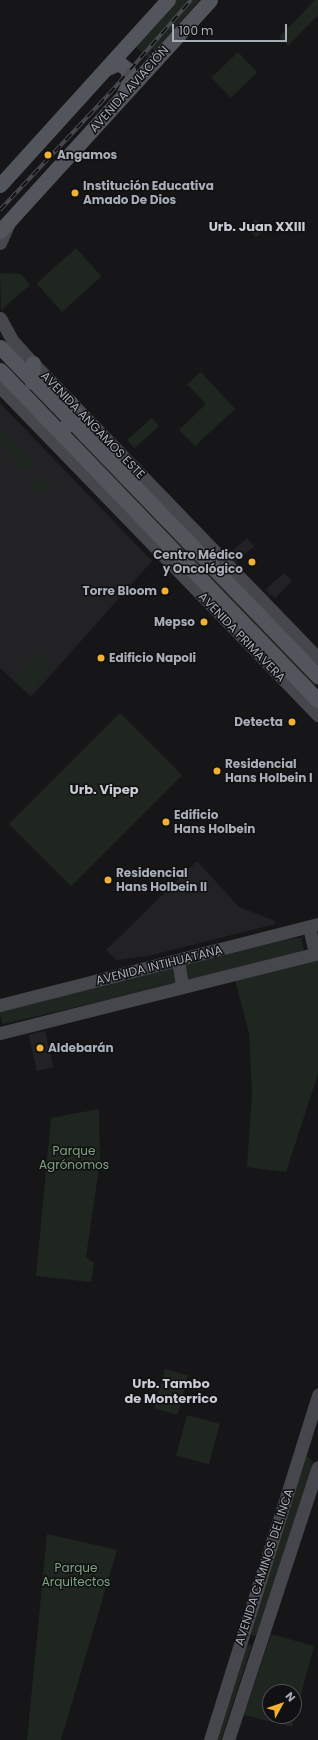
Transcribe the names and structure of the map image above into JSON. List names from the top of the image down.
{
  "streets": {
    "main road": [
      "AVENIDA AVIACIÓN",
      "AVENIDA ANGAMOS ESTE",
      "AVENIDA PRIMAVERA",
      "AVENIDA INTIHUATANA",
      "AVENIDA CAMINOS DEL INCA"
    ]
  },
  "crossings": [
    ["AVENIDA ANGAMOS ESTE", "AVENIDA PRIMAVERA"]
  ],
  "districts": ["Urb. Juan XXIII", "Urb. Vipep", "Urb. Tambo de Monterrico"],
  "parks": ["Parque Agrónomos", "Parque Arquitectos"],
  "places": [
    "Angamos",
    "Institución Educativa Amado De Dios",
    "Centro Médico y Oncológico",
    "Torre Bloom",
    "Mepso",
    "Edificio Napoli",
    "Detecta",
    "Residencial Hans Holbein I",
    "Edificio Hans Holbein",
    "Residencial Hans Holbein II",
    "Aldebarán"
  ],
  "scale_bar": "100 m",
  "north": "top right"
}
